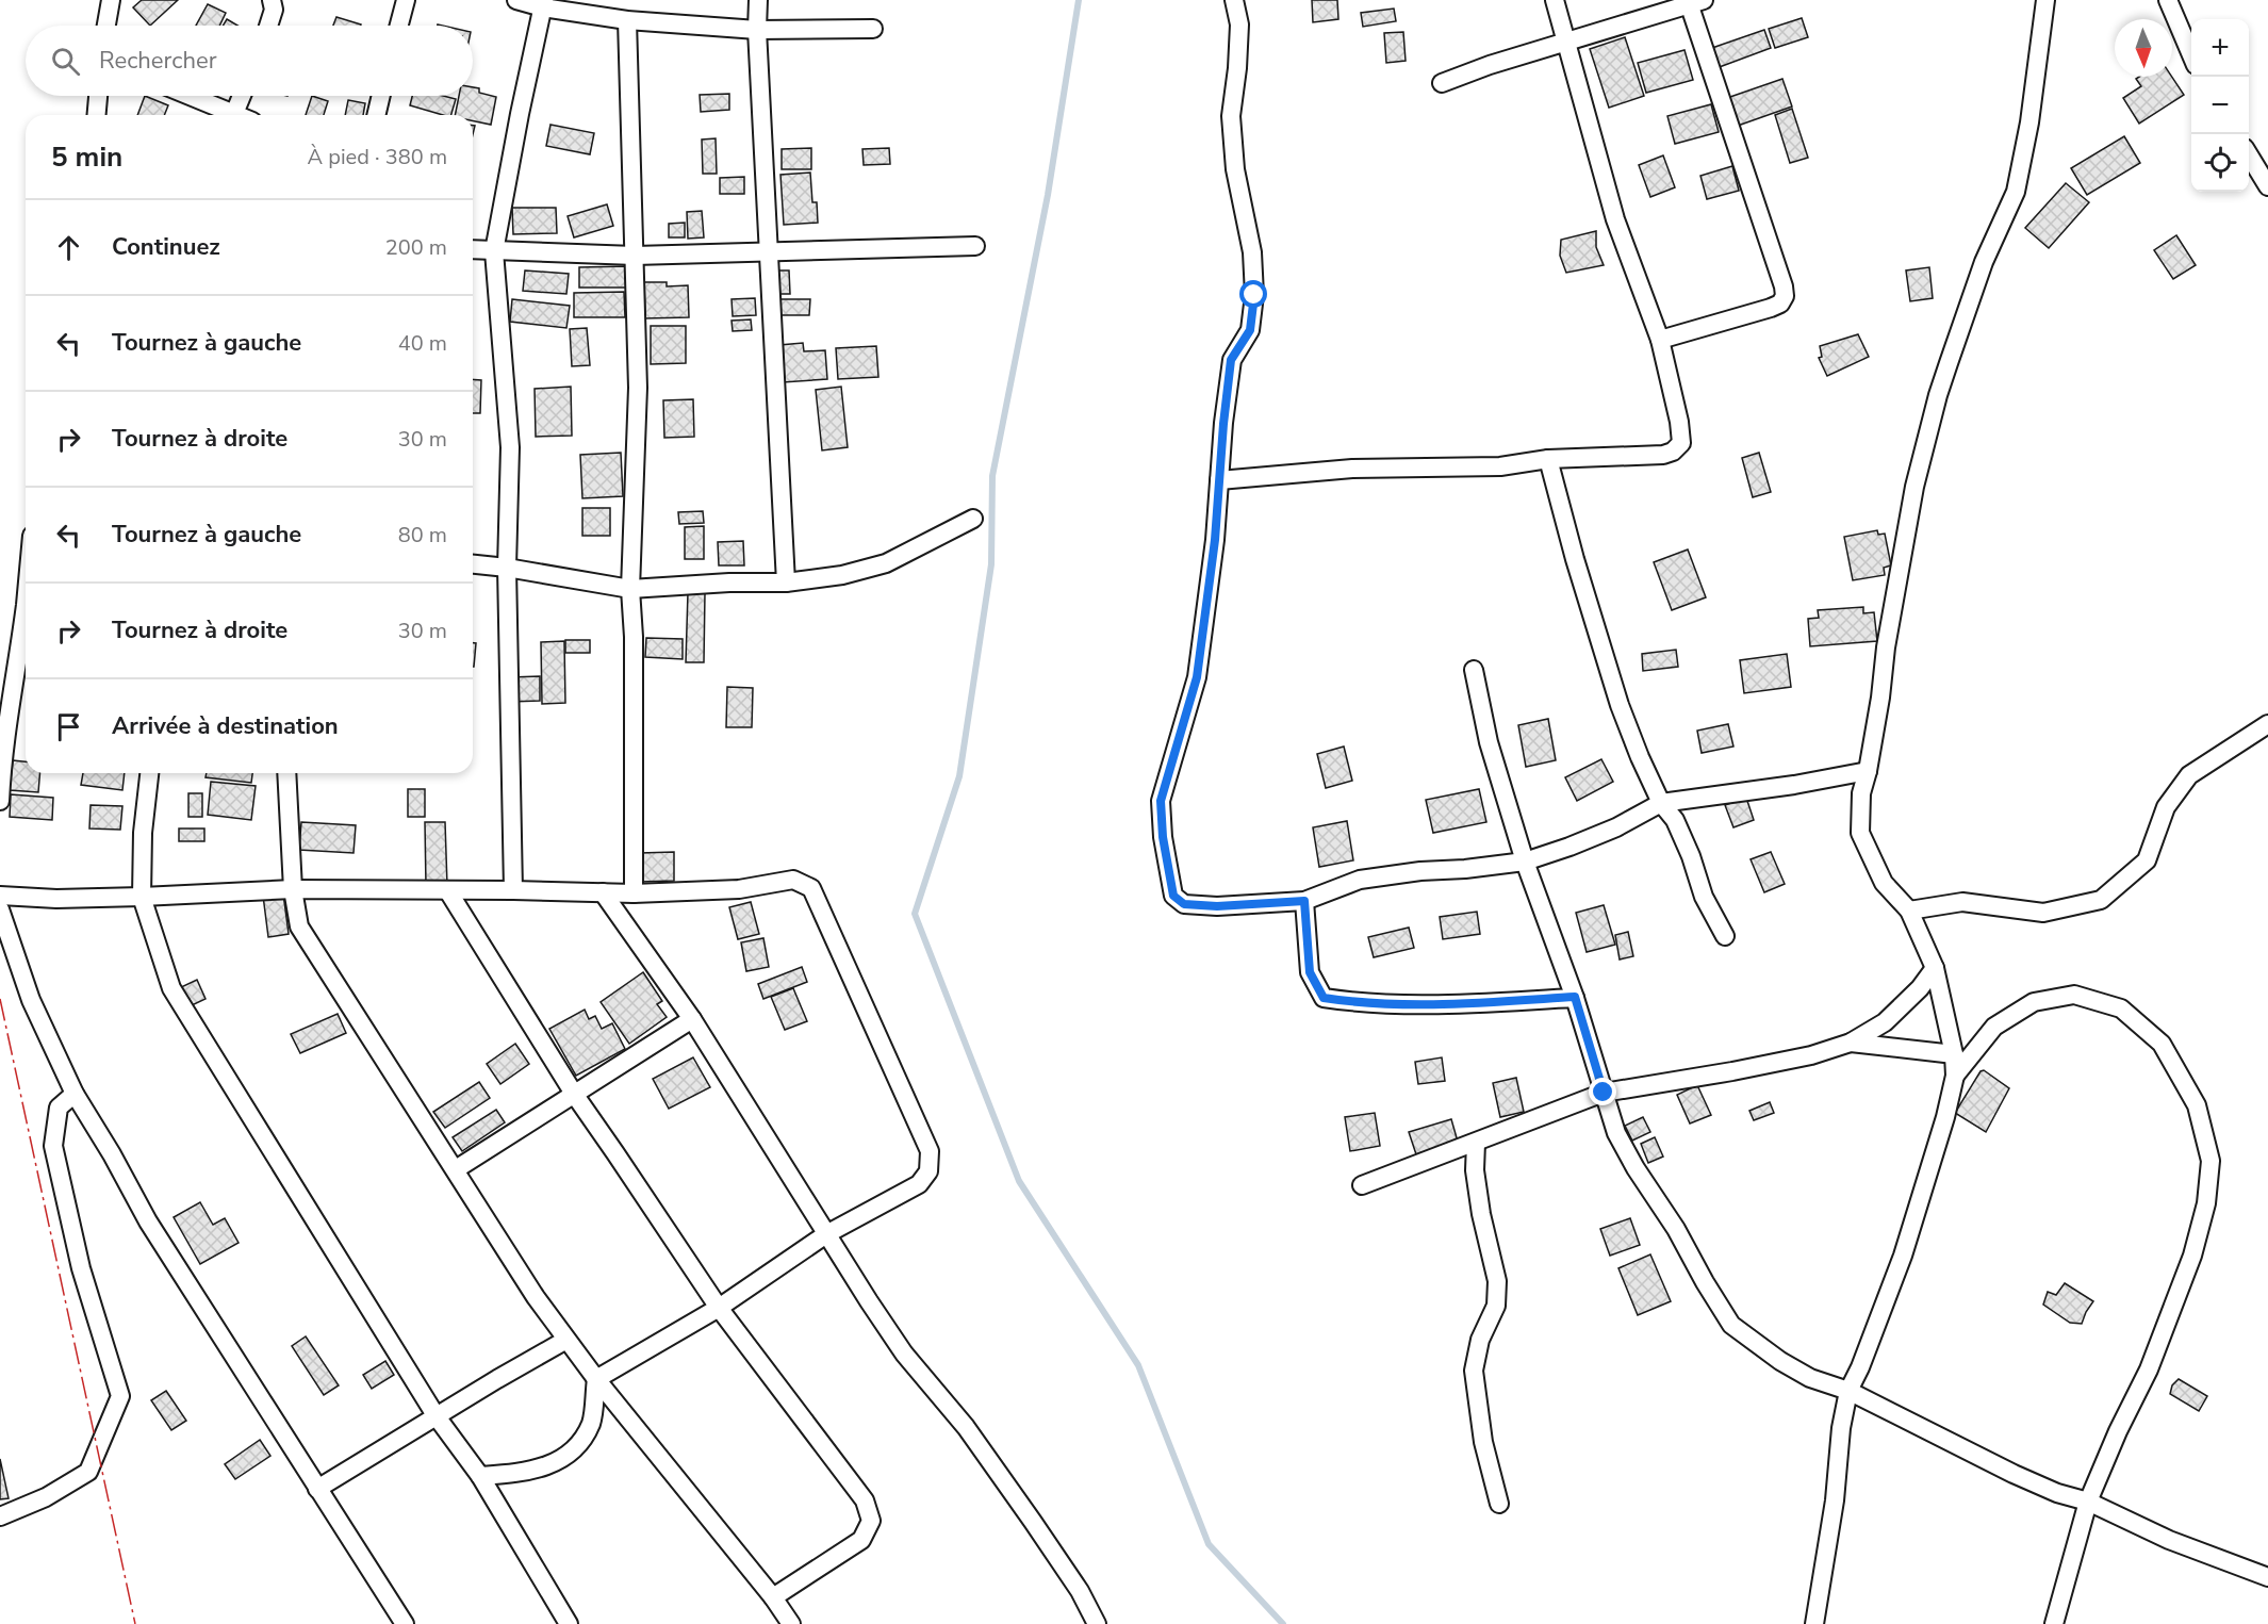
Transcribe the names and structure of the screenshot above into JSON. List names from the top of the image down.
{
  "north": "bottom",
  "page": {
    "map_buttons": ["+", "−"],
    "search": "Rechercher",
    "heading": ["5 min", "À pied · 380 m"],
    "list": [
      ["Continuez", "200 m"],
      ["Tournez à gauche", "40 m"],
      ["Tournez à droite", "30 m"],
      ["Tournez à gauche", "80 m"],
      ["Tournez à droite", "30 m"],
      "Arrivée à destination"
    ]
  }
}
